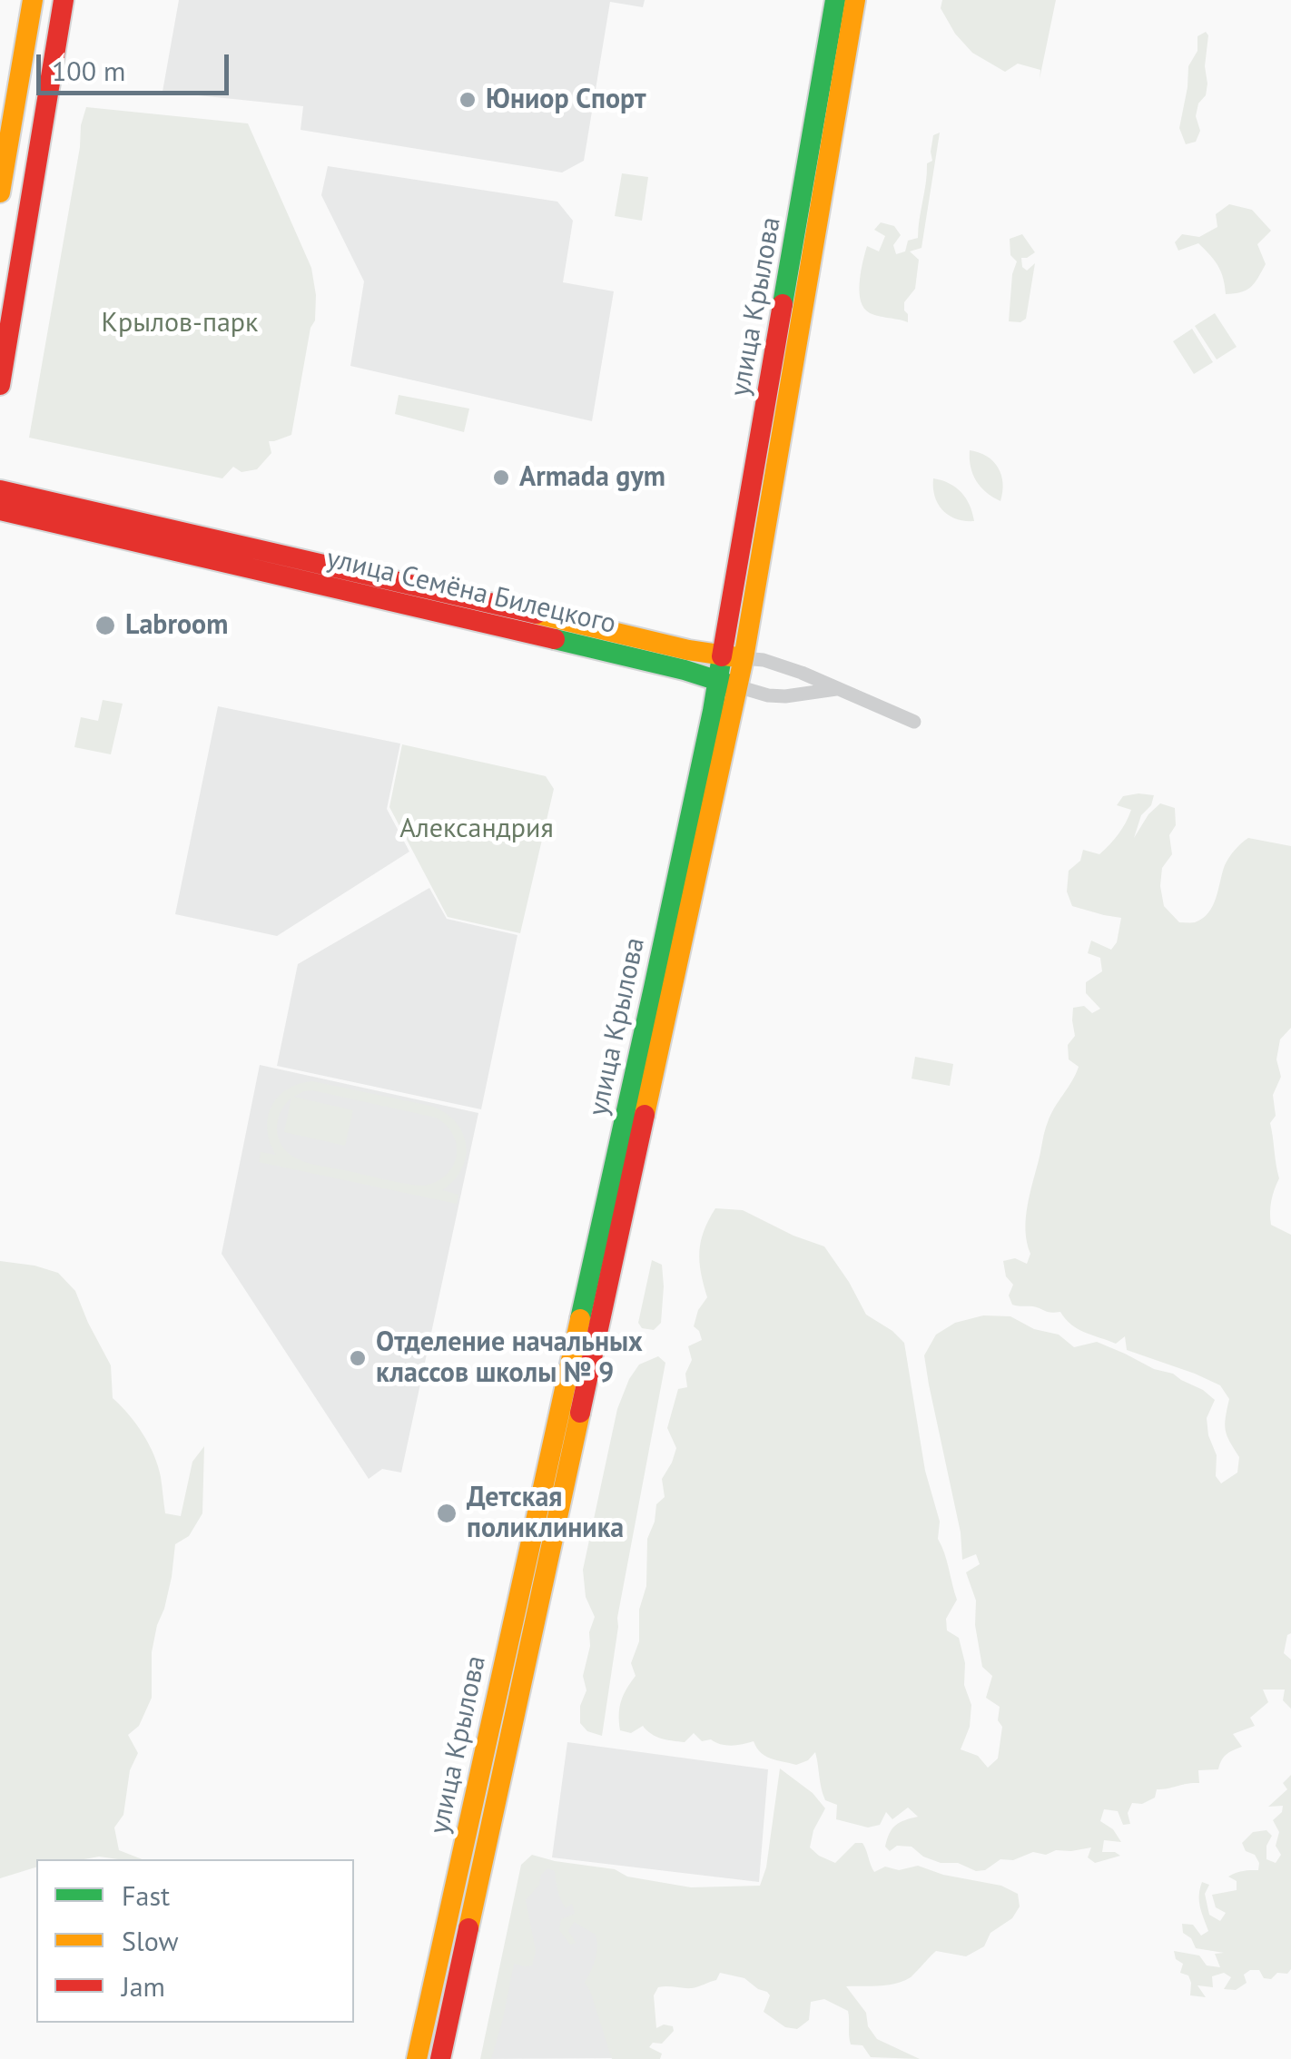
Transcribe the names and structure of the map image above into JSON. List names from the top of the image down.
{
  "streets": {
    "main road": ["улица Крылова", "улица Семёна Билецкого"]
  },
  "crossings": [
    ["улица Крылова", "улица Семёна Билецкого"]
  ],
  "parks": ["Крылов-парк", "Александрия"],
  "places": [
    "Юниор Спорт",
    "Armada gym",
    "Labroom",
    "Отделение начальных классов школы № 9",
    "Детская поликлиника"
  ],
  "legend": ["Fast", "Slow", "Jam"],
  "scale_bar": "100 m"
}
